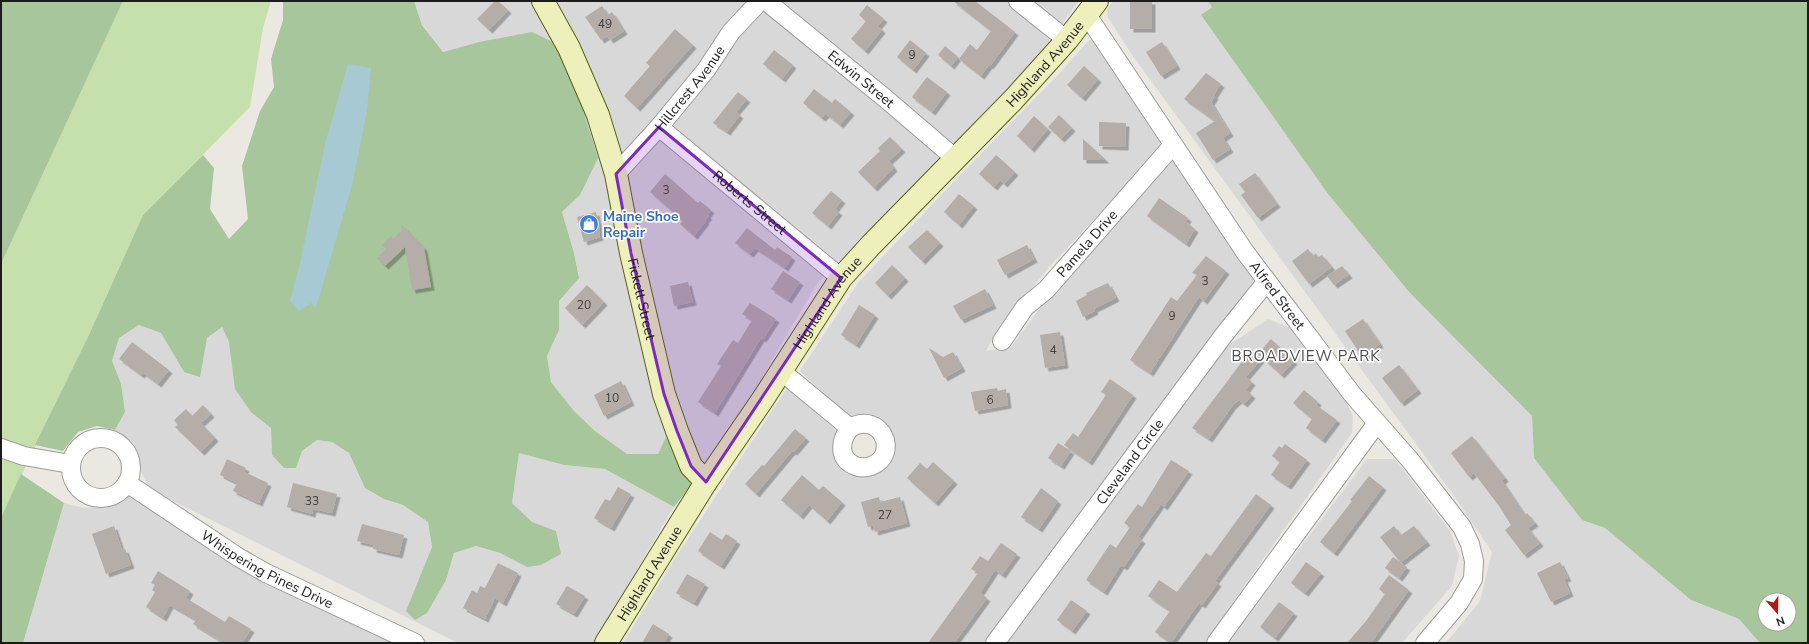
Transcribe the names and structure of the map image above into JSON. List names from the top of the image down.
{
  "streets": {
    "street": [
      "Highland Avenue",
      "Edwin Street",
      "Hillcrest Avenue",
      "Roberts Street",
      "Pamela Drive",
      "Alfred Street",
      "Fickett Street",
      "Cleveland Circle",
      "Whispering Pines Drive"
    ]
  },
  "crossings": [
    ["Highland Avenue", "Edwin Street"],
    ["Highland Avenue", "Roberts Street"],
    ["Highland Avenue", "Alfred Street"],
    ["Highland Avenue", "Fickett Street"],
    ["Hillcrest Avenue", "Roberts Street"],
    ["Hillcrest Avenue", "Fickett Street"],
    ["Pamela Drive", "Alfred Street"],
    ["Alfred Street", "Cleveland Circle"]
  ],
  "districts": ["BROADVIEW PARK"],
  "places": {
    "shop": ["Maine Shoe Repair"]
  },
  "house_numbers": [
    "49",
    "9",
    "3",
    "3",
    "20",
    "9",
    "4",
    "10",
    "6",
    "33",
    "27"
  ],
  "north": "bottom"
}
